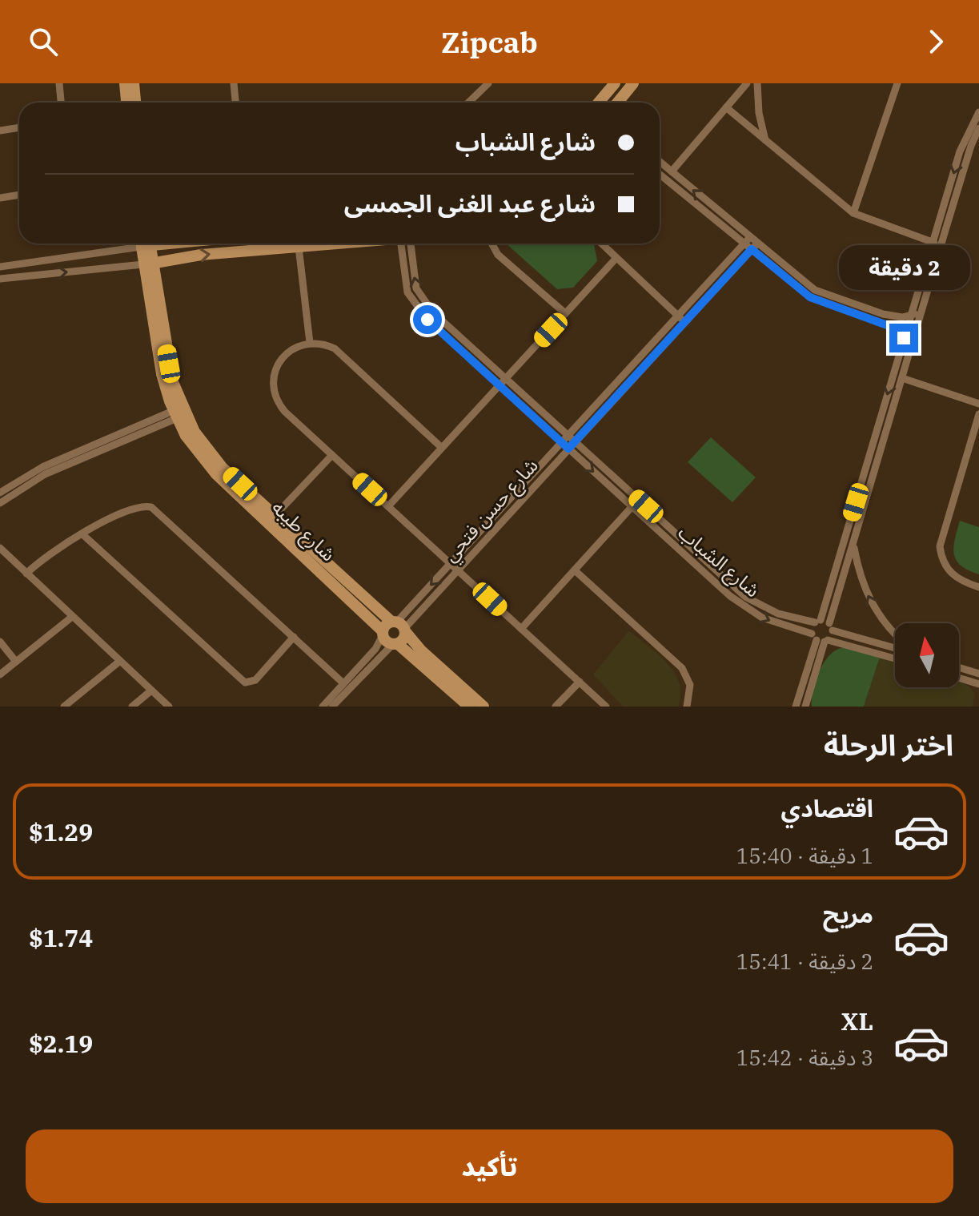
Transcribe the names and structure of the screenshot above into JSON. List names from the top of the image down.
{
  "streets": {
    "main road": ["شارع طيبه"],
    "street": ["شارع حسن فتحي", "شارع الشباب"]
  },
  "crossings": [
    ["شارع حسن فتحي", "شارع طيبه"],
    ["شارع حسن فتحي", "شارع الشباب"]
  ],
  "north": "top",
  "page": {
    "header": "Zipcab",
    "banner": ["شارع الشباب", "شارع عبد الغنى الجمسى"],
    "bubble": "2 دقيقة",
    "heading": "اختر الرحلة",
    "list": [
      {
        "name": "اقتصادي",
        "note": "1 دقيقة · 15:40",
        "value": "$1.29"
      },
      {
        "name": "مريح",
        "note": "2 دقيقة · 15:41",
        "value": "$1.74"
      },
      {
        "name": "XL",
        "note": "3 دقيقة · 15:42",
        "value": "$2.19"
      }
    ],
    "buttons": "تأكيد"
  }
}
